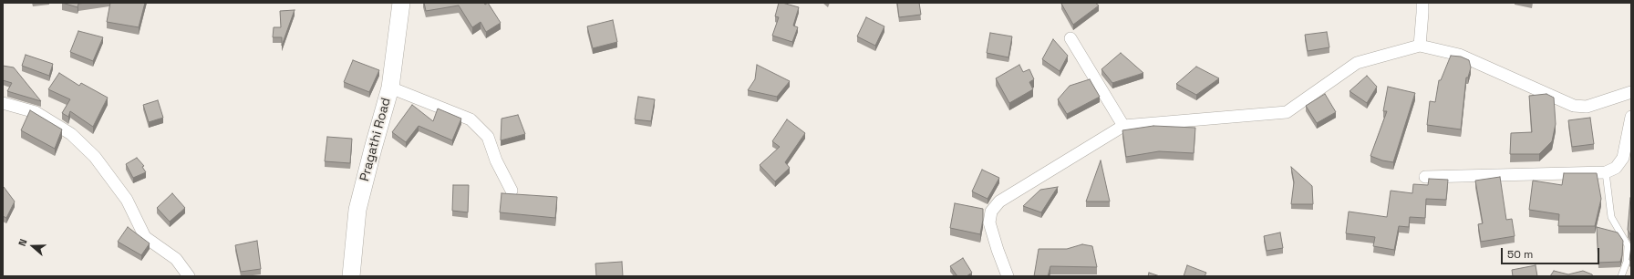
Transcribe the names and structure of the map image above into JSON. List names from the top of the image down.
{
  "streets": {
    "street": ["Pragathi Road"]
  },
  "scale_bar": "50 m",
  "north": "left"
}
